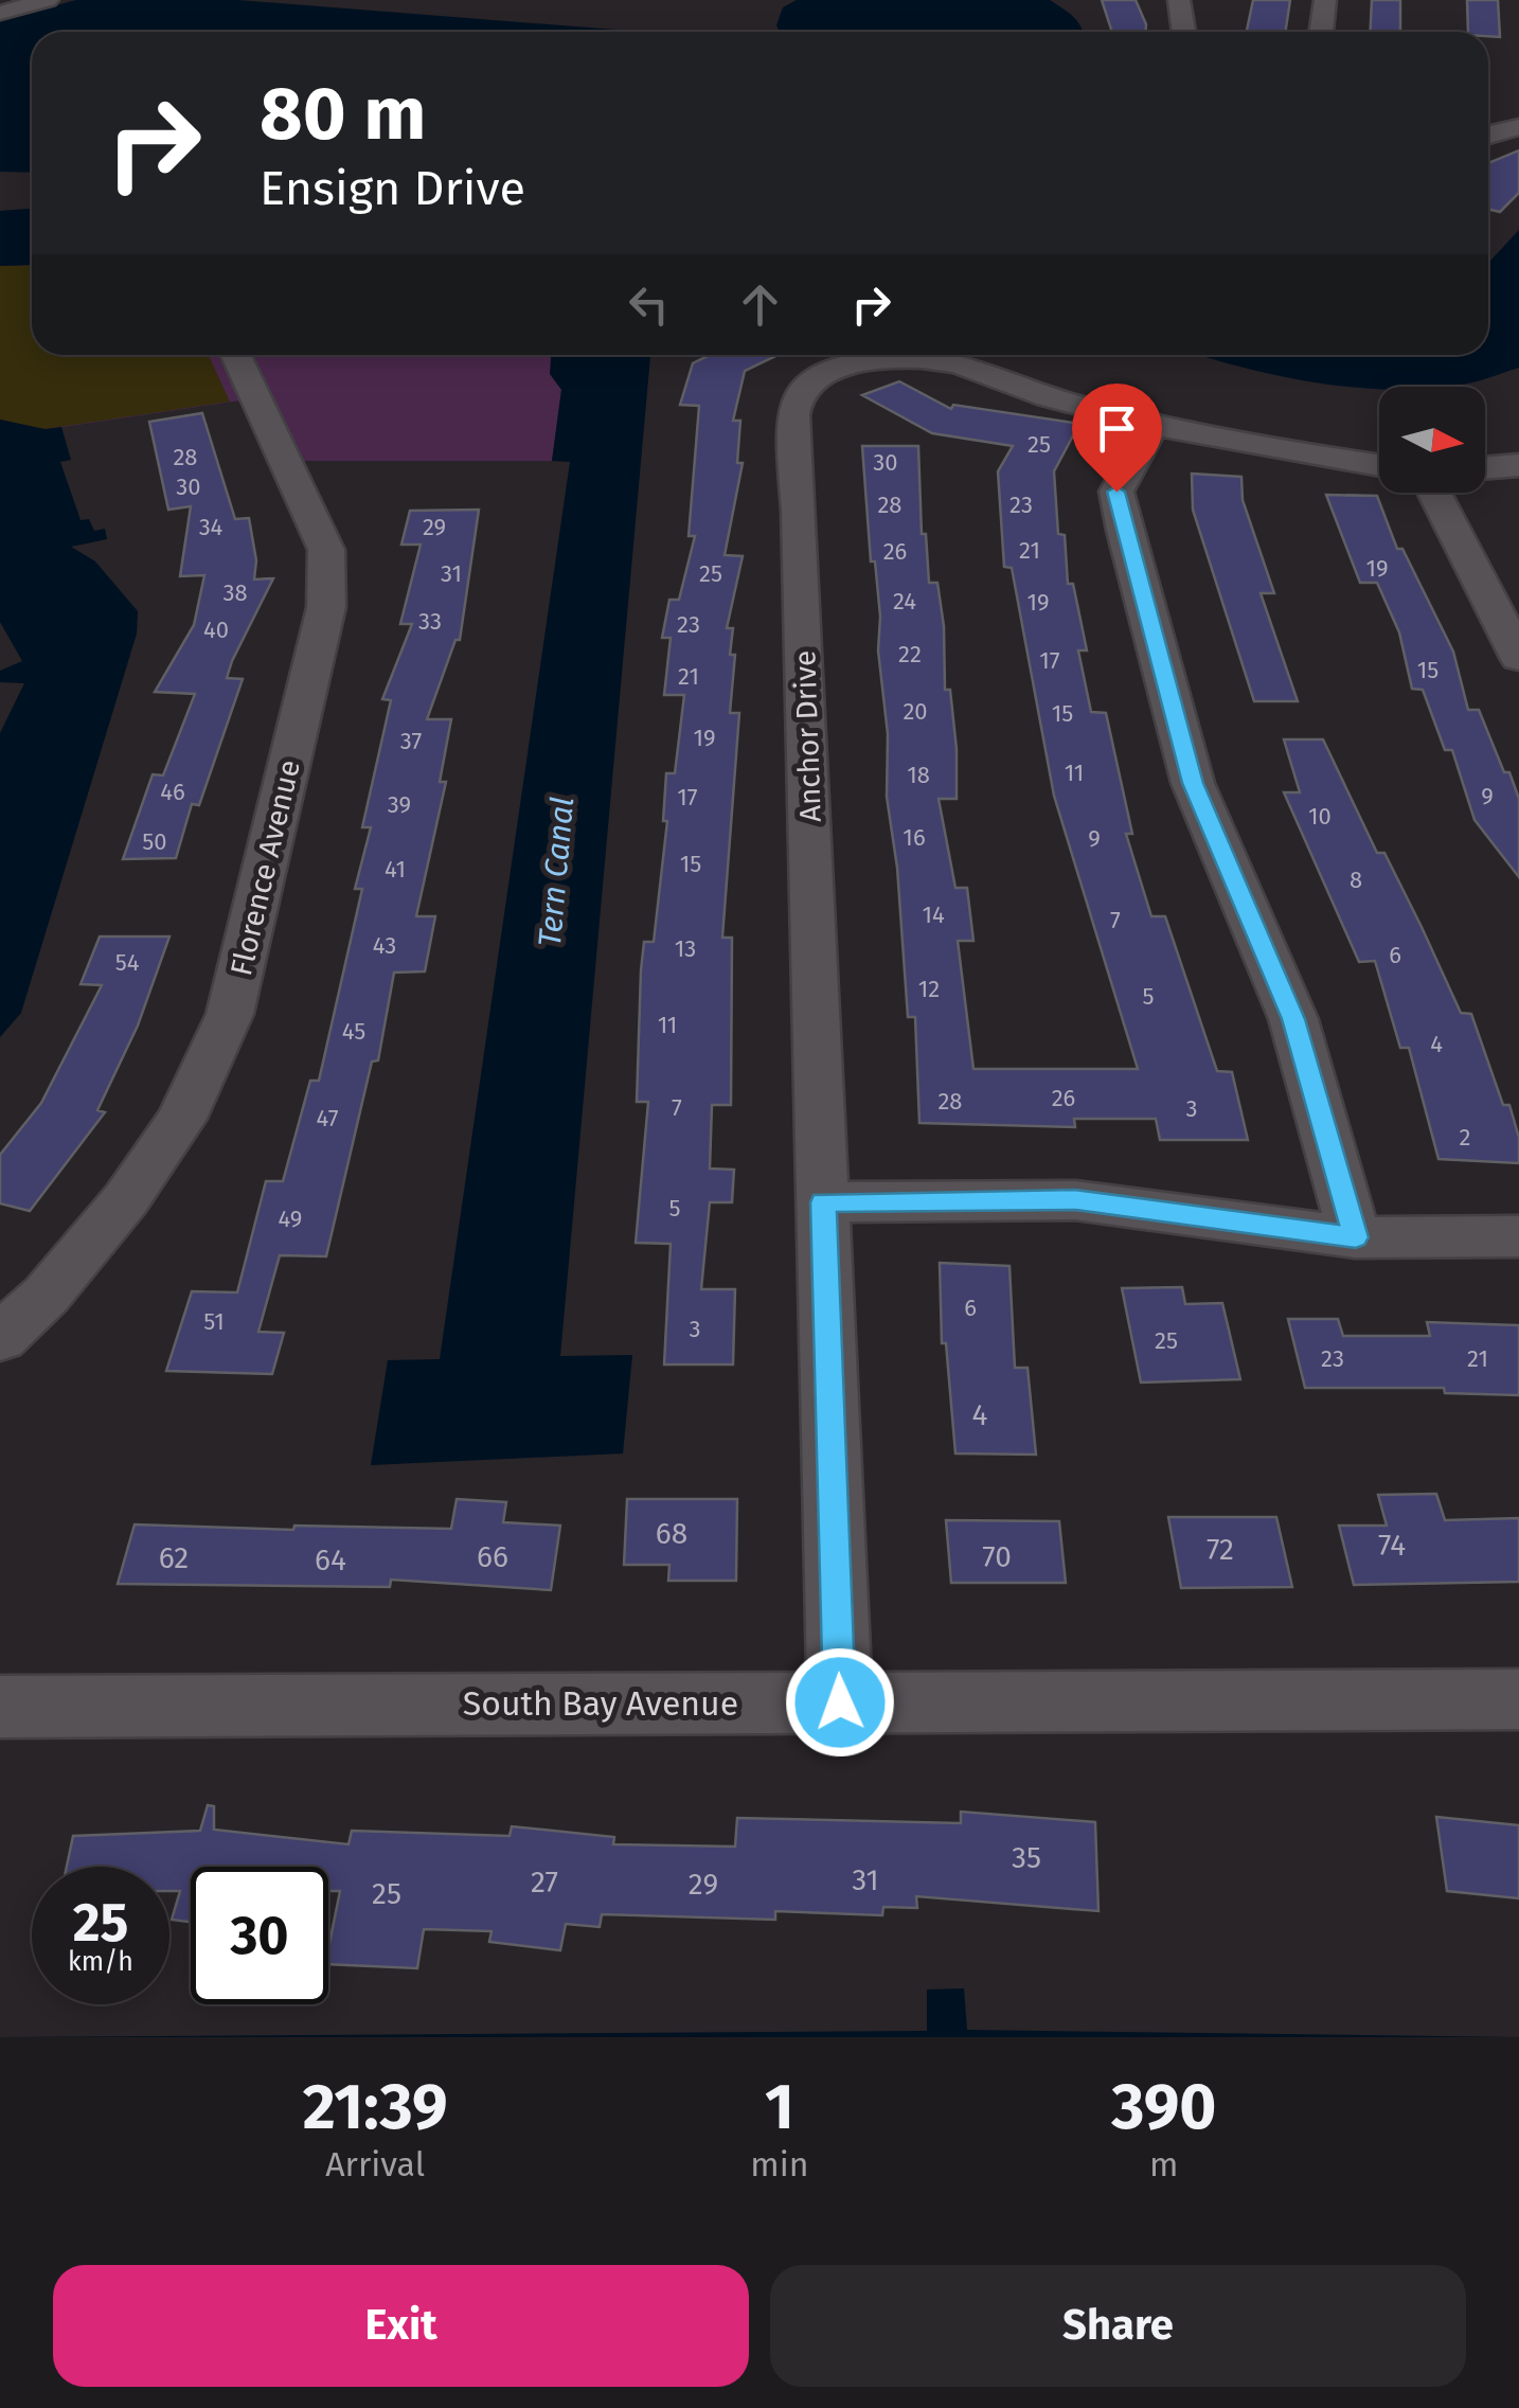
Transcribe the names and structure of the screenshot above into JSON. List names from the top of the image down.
{
  "streets": {
    "street": ["Anchor Drive", "Florence Avenue", "South Bay Avenue"]
  },
  "crossings": [
    ["Anchor Drive", "South Bay Avenue"]
  ],
  "water": ["Tern Canal"],
  "house_numbers": [
    "25",
    "28",
    "30",
    "30",
    "28",
    "23",
    "34",
    "29",
    "21",
    "26",
    "19",
    "31",
    "25",
    "38",
    "24",
    "19",
    "33",
    "23",
    "40",
    "22",
    "17",
    "15",
    "21",
    "20",
    "15",
    "19",
    "37",
    "11",
    "18",
    "46",
    "9",
    "17",
    "39",
    "10",
    "16",
    "9",
    "50",
    "15",
    "41",
    "8",
    "14",
    "7",
    "43",
    "13",
    "6",
    "54",
    "12",
    "5",
    "11",
    "45",
    "4",
    "26",
    "28",
    "7",
    "3",
    "47",
    "2",
    "5",
    "49",
    "6",
    "51",
    "3",
    "25",
    "23",
    "21",
    "4",
    "68",
    "74",
    "72",
    "66",
    "70",
    "62",
    "64",
    "35",
    "31",
    "27",
    "29",
    "25"
  ],
  "north": "right",
  "page": {
    "turn": ["80 m", "Ensign Drive"],
    "speed": "25 km/h",
    "limit": "30",
    "eta": [
      "21:39",
      "Arrival",
      "1",
      "min",
      "390",
      "m"
    ],
    "buttons": ["Exit", "Share"]
  }
}
